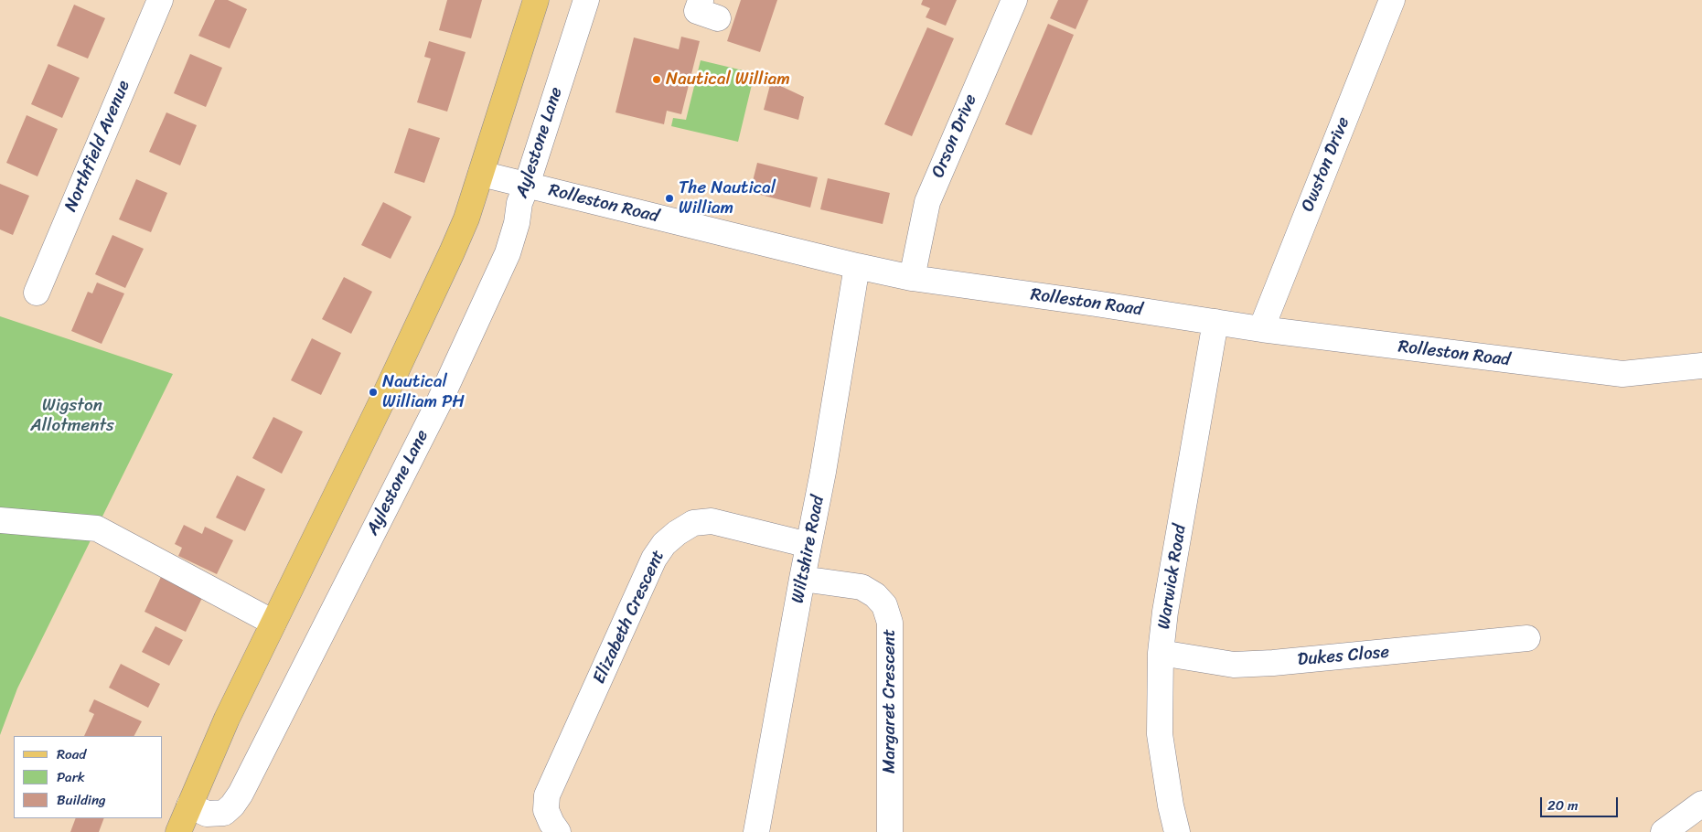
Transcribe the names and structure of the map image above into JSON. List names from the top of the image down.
{
  "streets": {
    "street": [
      "Orson Drive",
      "Aylestone Lane",
      "Northfield Avenue",
      "Owston Drive",
      "Rolleston Road",
      "Wiltshire Road",
      "Warwick Road",
      "Elizabeth Crescent",
      "Dukes Close",
      "Margaret Crescent"
    ]
  },
  "crossings": [
    ["Orson Drive", "Rolleston Road"],
    ["Aylestone Lane", "Rolleston Road"],
    ["Owston Drive", "Rolleston Road"],
    ["Rolleston Road", "Wiltshire Road"],
    ["Rolleston Road", "Warwick Road"],
    ["Wiltshire Road", "Elizabeth Crescent"],
    ["Wiltshire Road", "Margaret Crescent"],
    ["Warwick Road", "Dukes Close"]
  ],
  "parks": ["Wigston Allotments"],
  "places": ["Nautical William", "The Nautical William", "Nautical William PH"],
  "legend": ["Road", "Park", "Building"],
  "scale_bar": "20 m"
}
